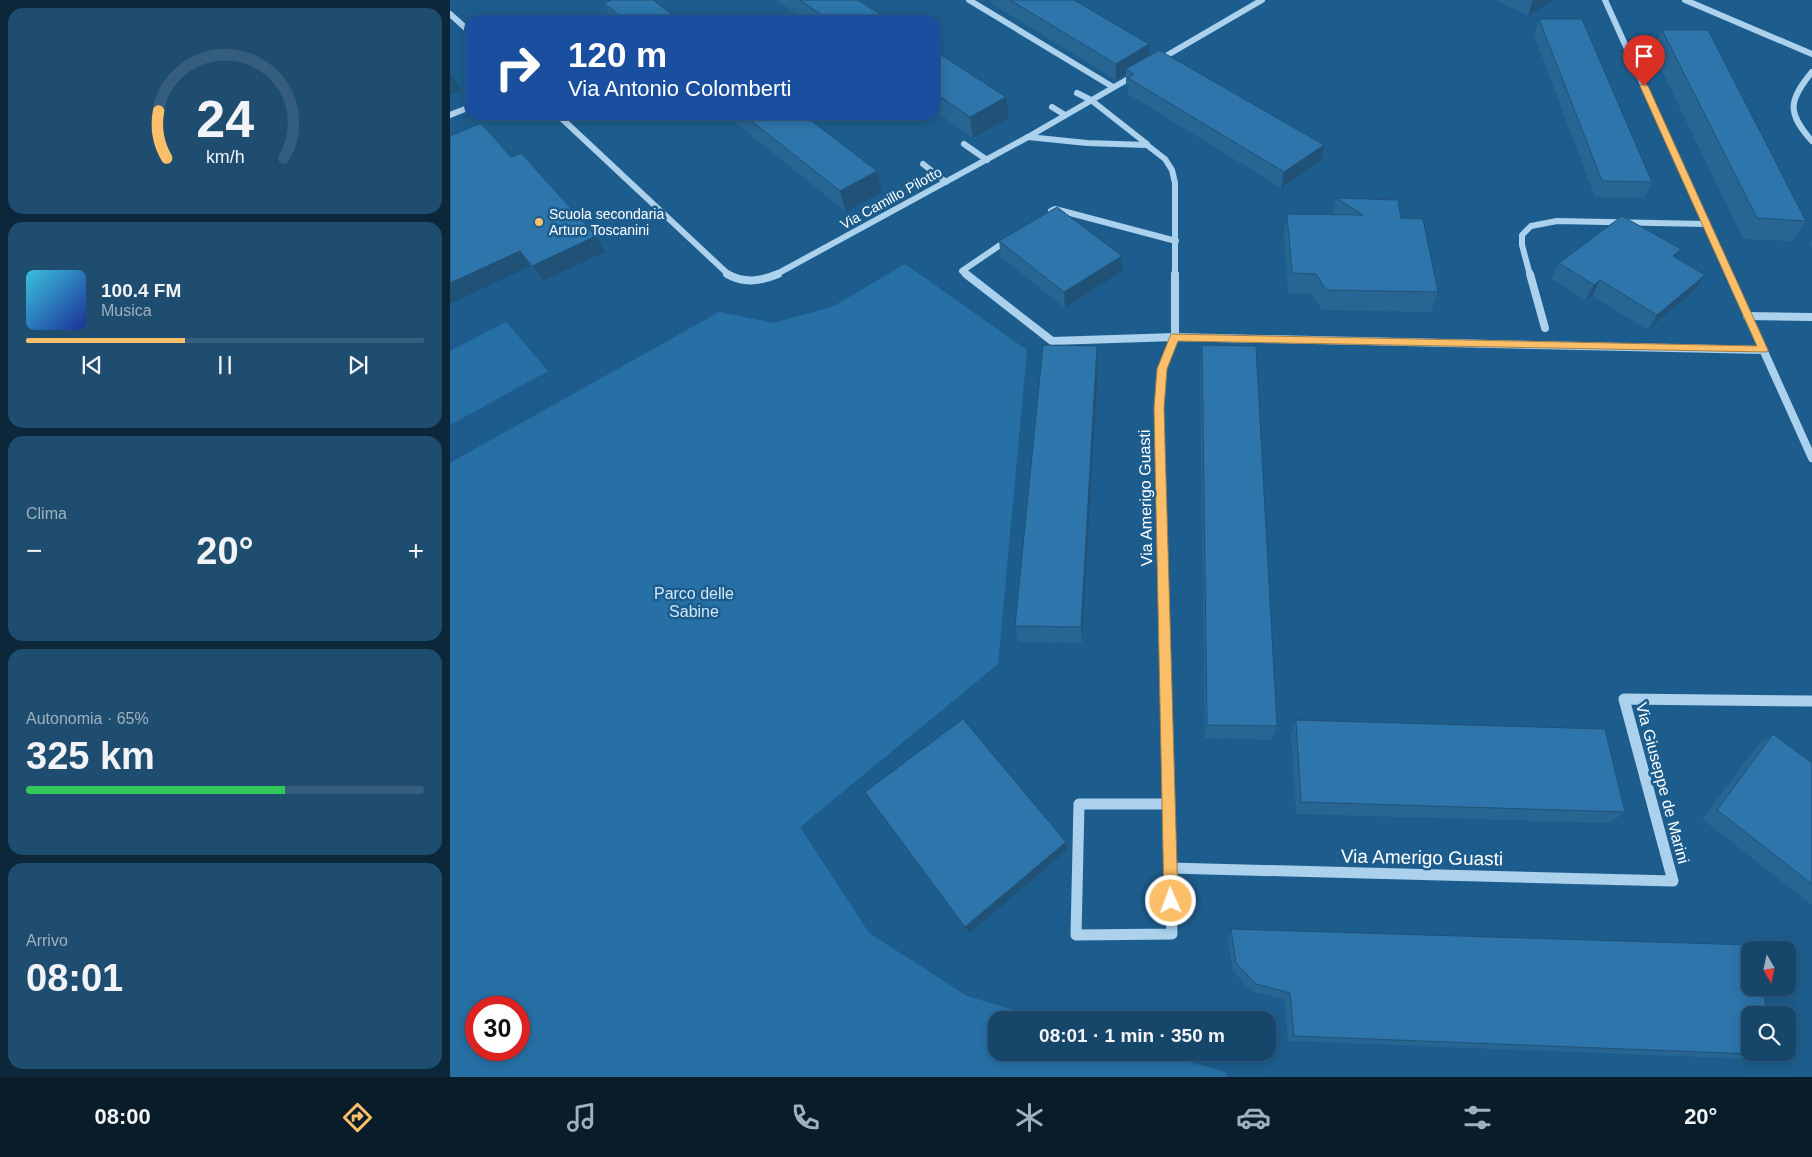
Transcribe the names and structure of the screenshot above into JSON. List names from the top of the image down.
{
  "streets": {
    "street": ["Via Camillo Pilotto", "Via Amerigo Guasti", "Via Giuseppe de Marini"]
  },
  "crossings": [
    ["Via Camillo Pilotto", "Via Amerigo Guasti"],
    ["Via Amerigo Guasti", "Via Giuseppe de Marini"]
  ],
  "parks": ["Parco delle Sabine"],
  "places": ["Scuola secondaria Arturo Toscanini"],
  "north": "bottom",
  "page": {
    "turn": ["120 m", "Via Antonio Colomberti"],
    "song": ["100.4 FM", "Musica"],
    "tile": [
      "Clima",
      ["Autonomia · 65%", "325 km"],
      ["Arrivo", "08:01"]
    ],
    "heat": ["−", "20°", "+"],
    "limit": "30",
    "trip": "08:01 · 1 min · 350 m",
    "tabs": ["08:00", "20°"],
    "gauge": ["24", "km/h"]
  }
}
